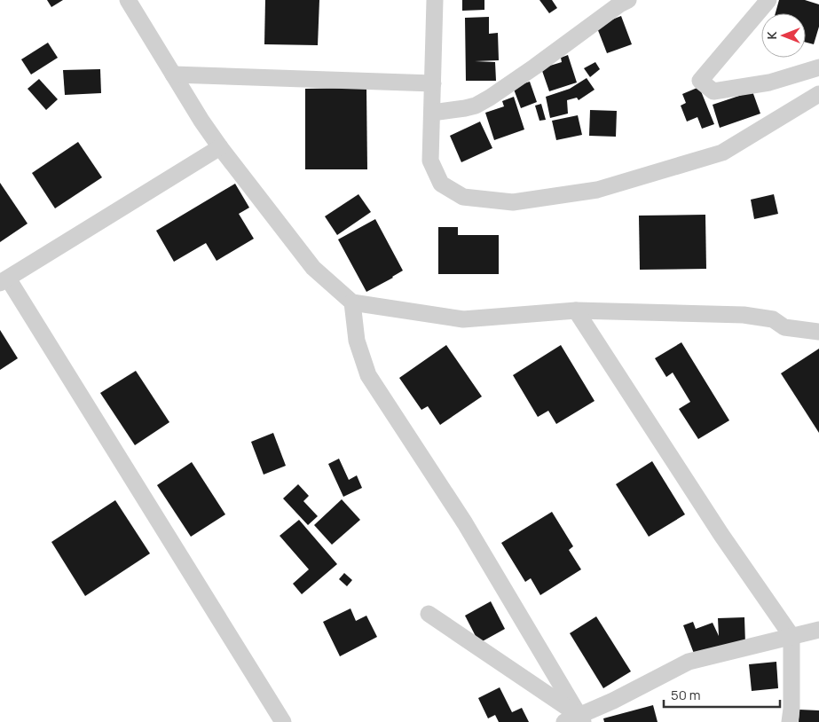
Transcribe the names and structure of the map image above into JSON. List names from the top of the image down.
{
  "scale_bar": "50 m",
  "north": "left"
}
